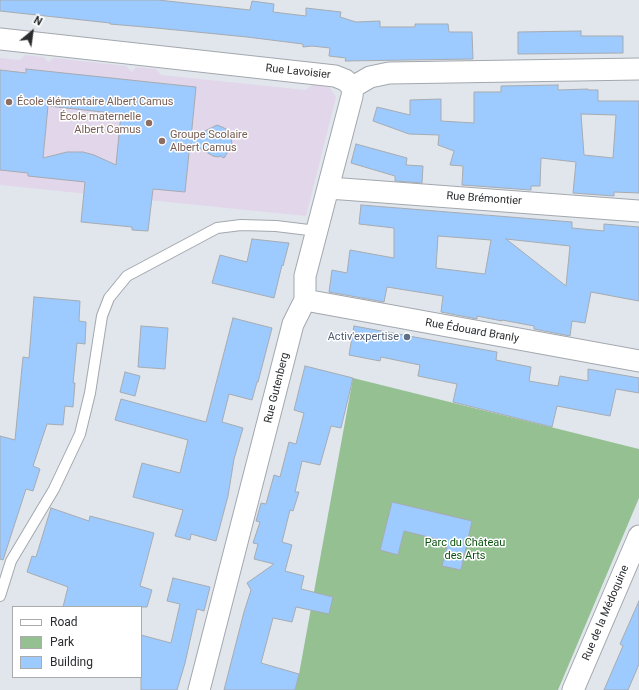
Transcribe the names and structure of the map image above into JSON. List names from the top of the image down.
{
  "streets": {
    "street": [
      "Rue Lavoisier",
      "Rue Brémontier",
      "Rue Édouard Branly",
      "Rue Gutenberg",
      "Rue de la Médoquine"
    ]
  },
  "crossings": [
    ["Rue Lavoisier", "Rue Gutenberg"],
    ["Rue Brémontier", "Rue Gutenberg"],
    ["Rue Édouard Branly", "Rue Gutenberg"]
  ],
  "parks": ["Parc du Château des Arts"],
  "places": [
    "École élémentaire Albert Camus",
    "École maternelle Albert Camus",
    "Groupe Scolaire Albert Camus",
    "Activ'expertise"
  ],
  "legend": ["Road", "Park", "Building"],
  "north": "top right"
}
